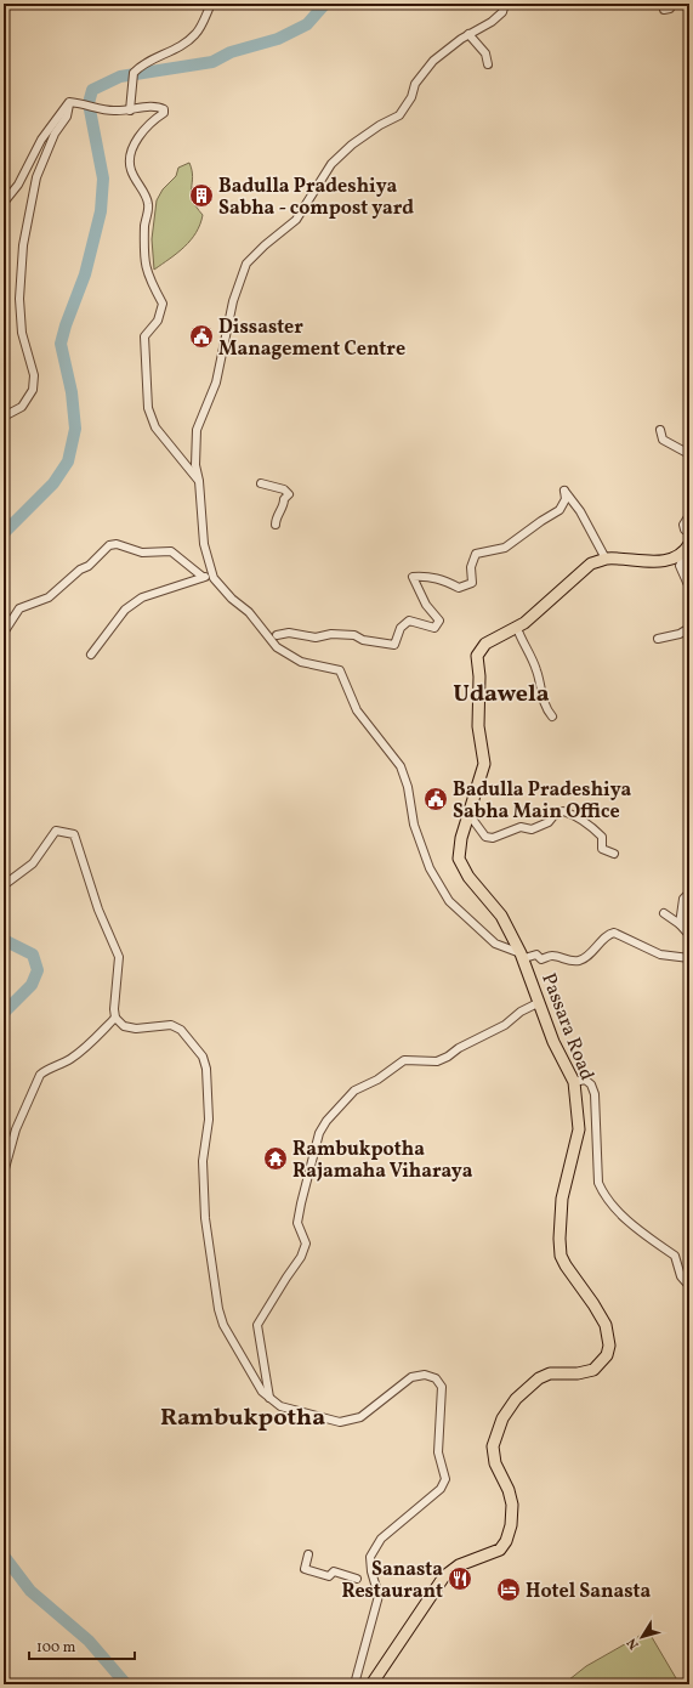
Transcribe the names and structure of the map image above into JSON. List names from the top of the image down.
{
  "streets": {
    "highway": ["Passara Road"]
  },
  "districts": ["Udawela", "Rambukpotha"],
  "places": {
    "building": ["Badulla Pradeshiya Sabha - compost yard"],
    "public building": ["Dissaster Management Centre", "Badulla Pradeshiya Sabha Main Office"],
    "temple": ["Rambukpotha Rajamaha Viharaya"],
    "restaurant": ["Sanasta Restaurant"],
    "hotel": ["Hotel Sanasta"]
  },
  "scale_bar": "100 m",
  "north": "bottom left"
}
